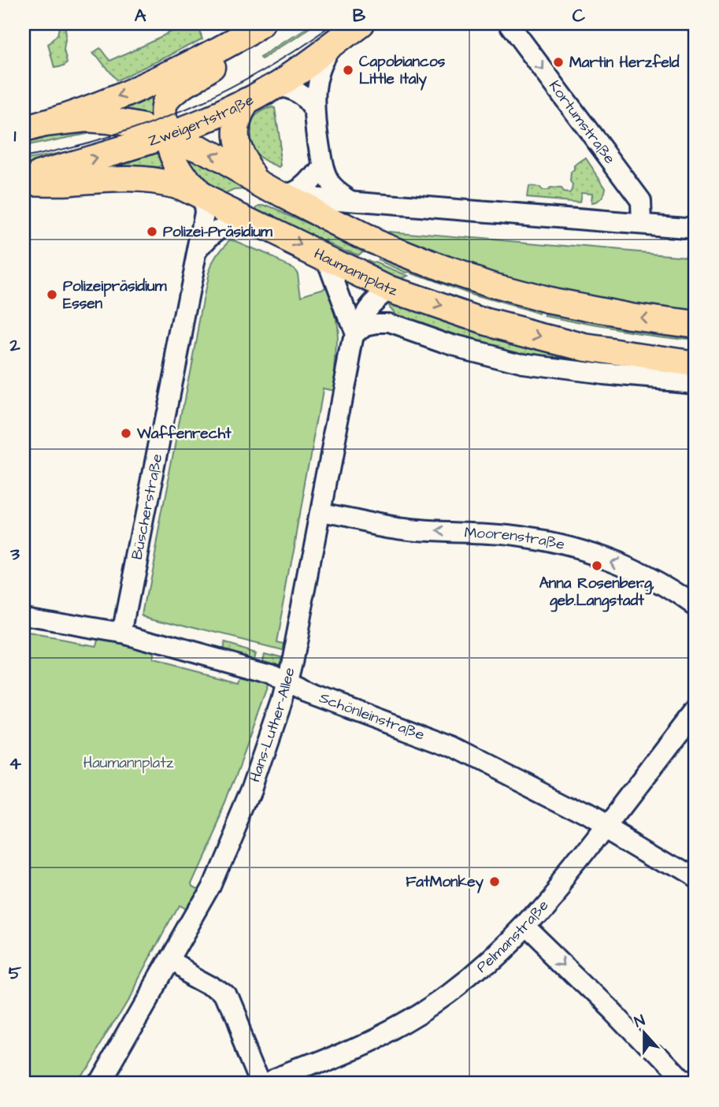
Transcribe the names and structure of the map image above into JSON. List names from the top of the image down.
{
  "streets": {
    "main road": ["Zweigertstraße", "Haumannplatz"],
    "street": [
      "Kortumstraße",
      "Büscherstraße",
      "Moorenstraße",
      "Schönleinstraße",
      "Hans-Luther-Allee",
      "Pelmanstraße"
    ]
  },
  "crossings": [
    ["Zweigertstraße", "Haumannplatz"],
    ["Haumannplatz", "Büscherstraße"],
    ["Haumannplatz", "Hans-Luther-Allee"],
    ["Büscherstraße", "Schönleinstraße"],
    ["Moorenstraße", "Hans-Luther-Allee"],
    ["Schönleinstraße", "Hans-Luther-Allee"],
    ["Schönleinstraße", "Pelmanstraße"]
  ],
  "one_way": ["Kortumstraße", "Moorenstraße"],
  "parks": ["Haumannplatz"],
  "places": [
    "Martin Herzfeld",
    "Capobiancos Little Italy",
    "Polizei-Präsidium",
    "Polizeipräsidium Essen",
    "Waffenrecht",
    "Anna Rosenberg, geb.Langstadt",
    "FatMonkey"
  ],
  "north": "top",
  "grid": {
    "columns": ["A", "B", "C"],
    "rows": [
      "1",
      "2",
      "3",
      "4",
      "5"
    ]
  }
}
